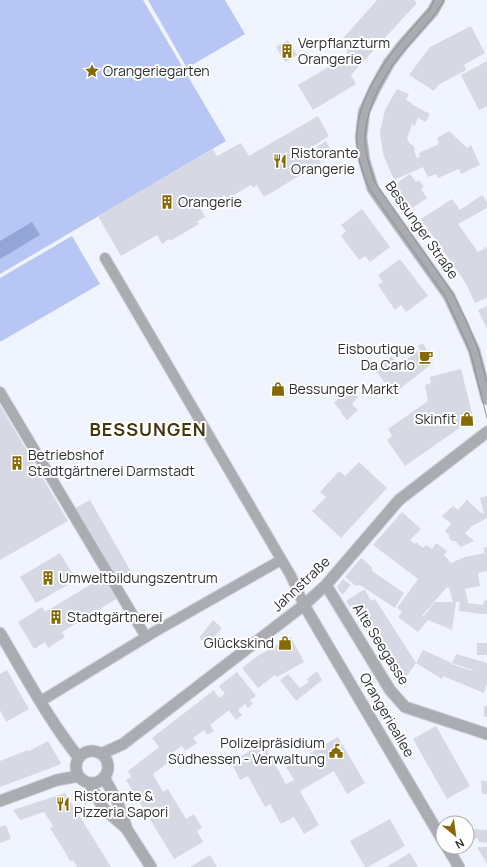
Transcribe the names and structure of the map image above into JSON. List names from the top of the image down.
{
  "streets": {
    "street": [
      "Bessunger Straße",
      "Jahnstraße",
      "Alte Seegasse",
      "Orangerieallee"
    ]
  },
  "crossings": [
    ["Jahnstraße", "Alte Seegasse"],
    ["Jahnstraße", "Orangerieallee"]
  ],
  "districts": ["BESSUNGEN"],
  "places": {
    "building": [
      "Verpflanzturm Orangerie",
      "Orangerie",
      "Betriebshof Stadtgärtnerei Darmstadt",
      "Umweltbildungszentrum",
      "Stadtgärtnerei"
    ],
    "place": ["Orangeriegarten"],
    "restaurant": ["Ristorante Orangerie", "Ristorante & Pizzeria Sapori"],
    "cafe": ["Eisboutique Da Carlo"],
    "shop": ["Bessunger Markt", "Skinfit", "Glückskind"],
    "public building": ["Polizeipräsidium Südhessen - Verwaltung"]
  },
  "north": "bottom right"
}
